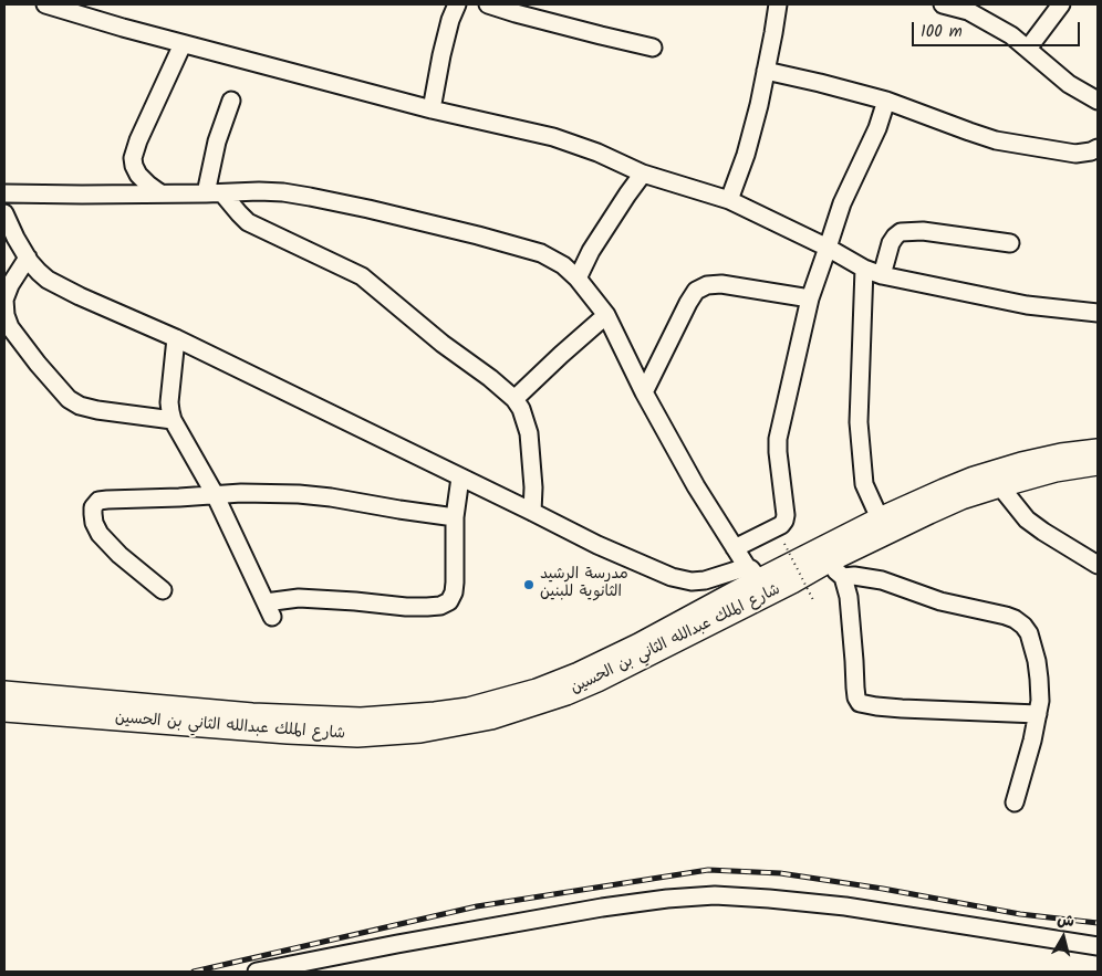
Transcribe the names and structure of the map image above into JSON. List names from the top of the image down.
{
  "streets": {
    "main road": ["شارع الملك عبدالله الثاني بن الحسين"]
  },
  "places": ["مدرسة الرشيد الثانوية للبنين"],
  "scale_bar": "100 m",
  "north": "top"
}
